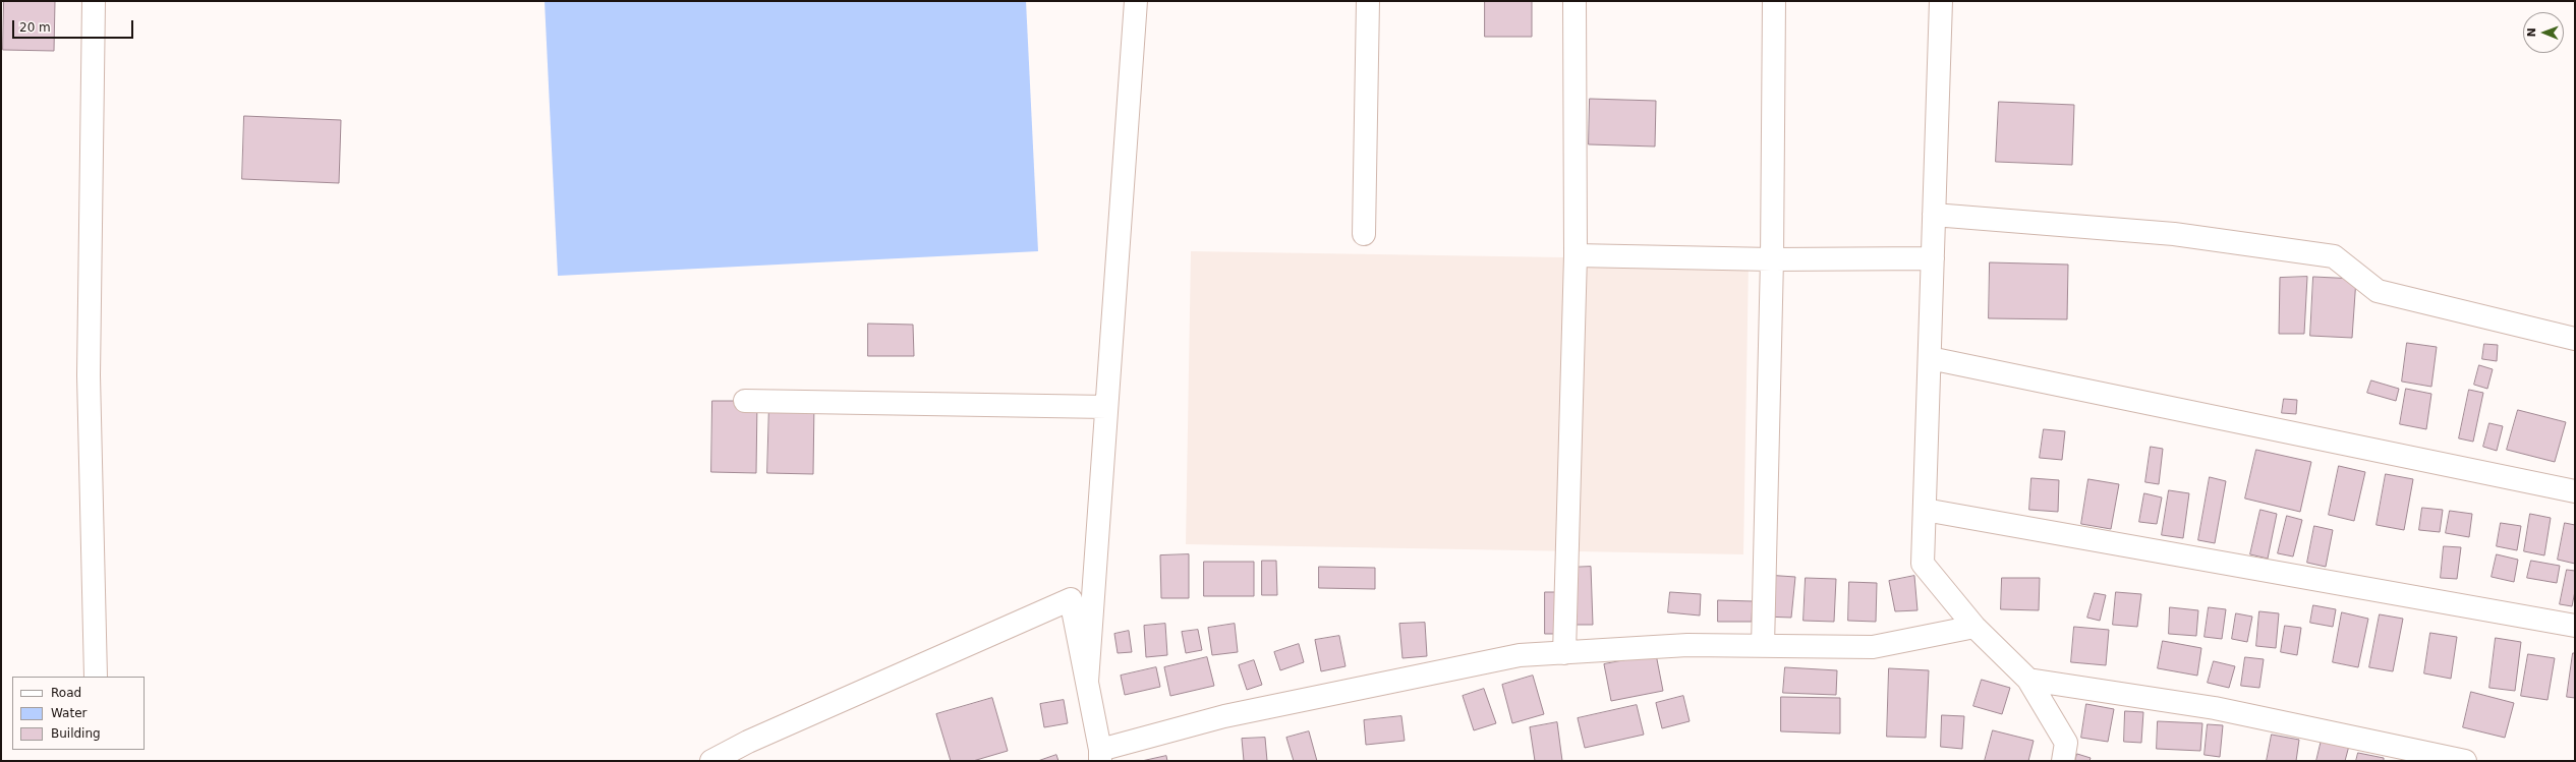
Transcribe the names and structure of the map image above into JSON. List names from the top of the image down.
{
  "legend": ["Road", "Water", "Building"],
  "scale_bar": "20 m",
  "north": "left"
}
